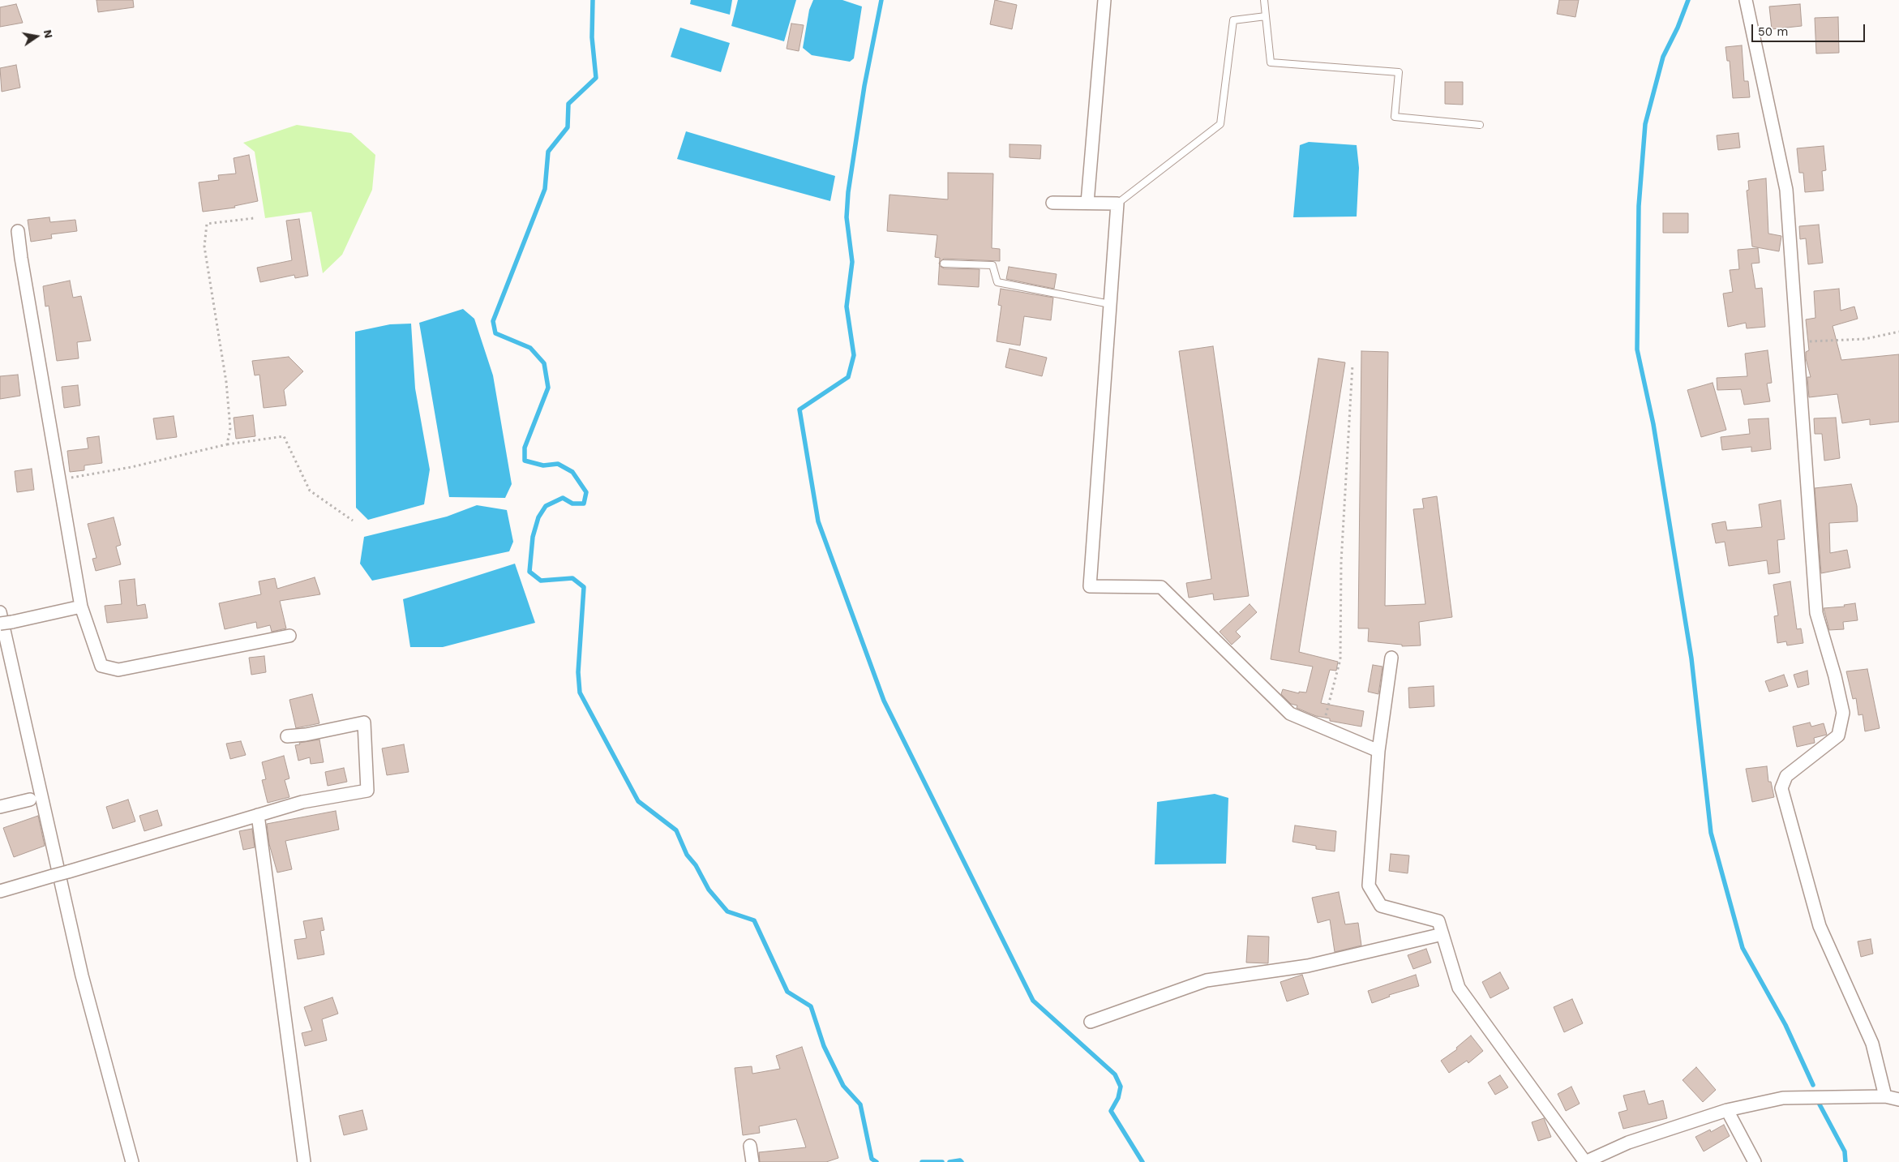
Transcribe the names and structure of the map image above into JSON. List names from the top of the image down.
{
  "scale_bar": "50 m",
  "north": "right"
}
